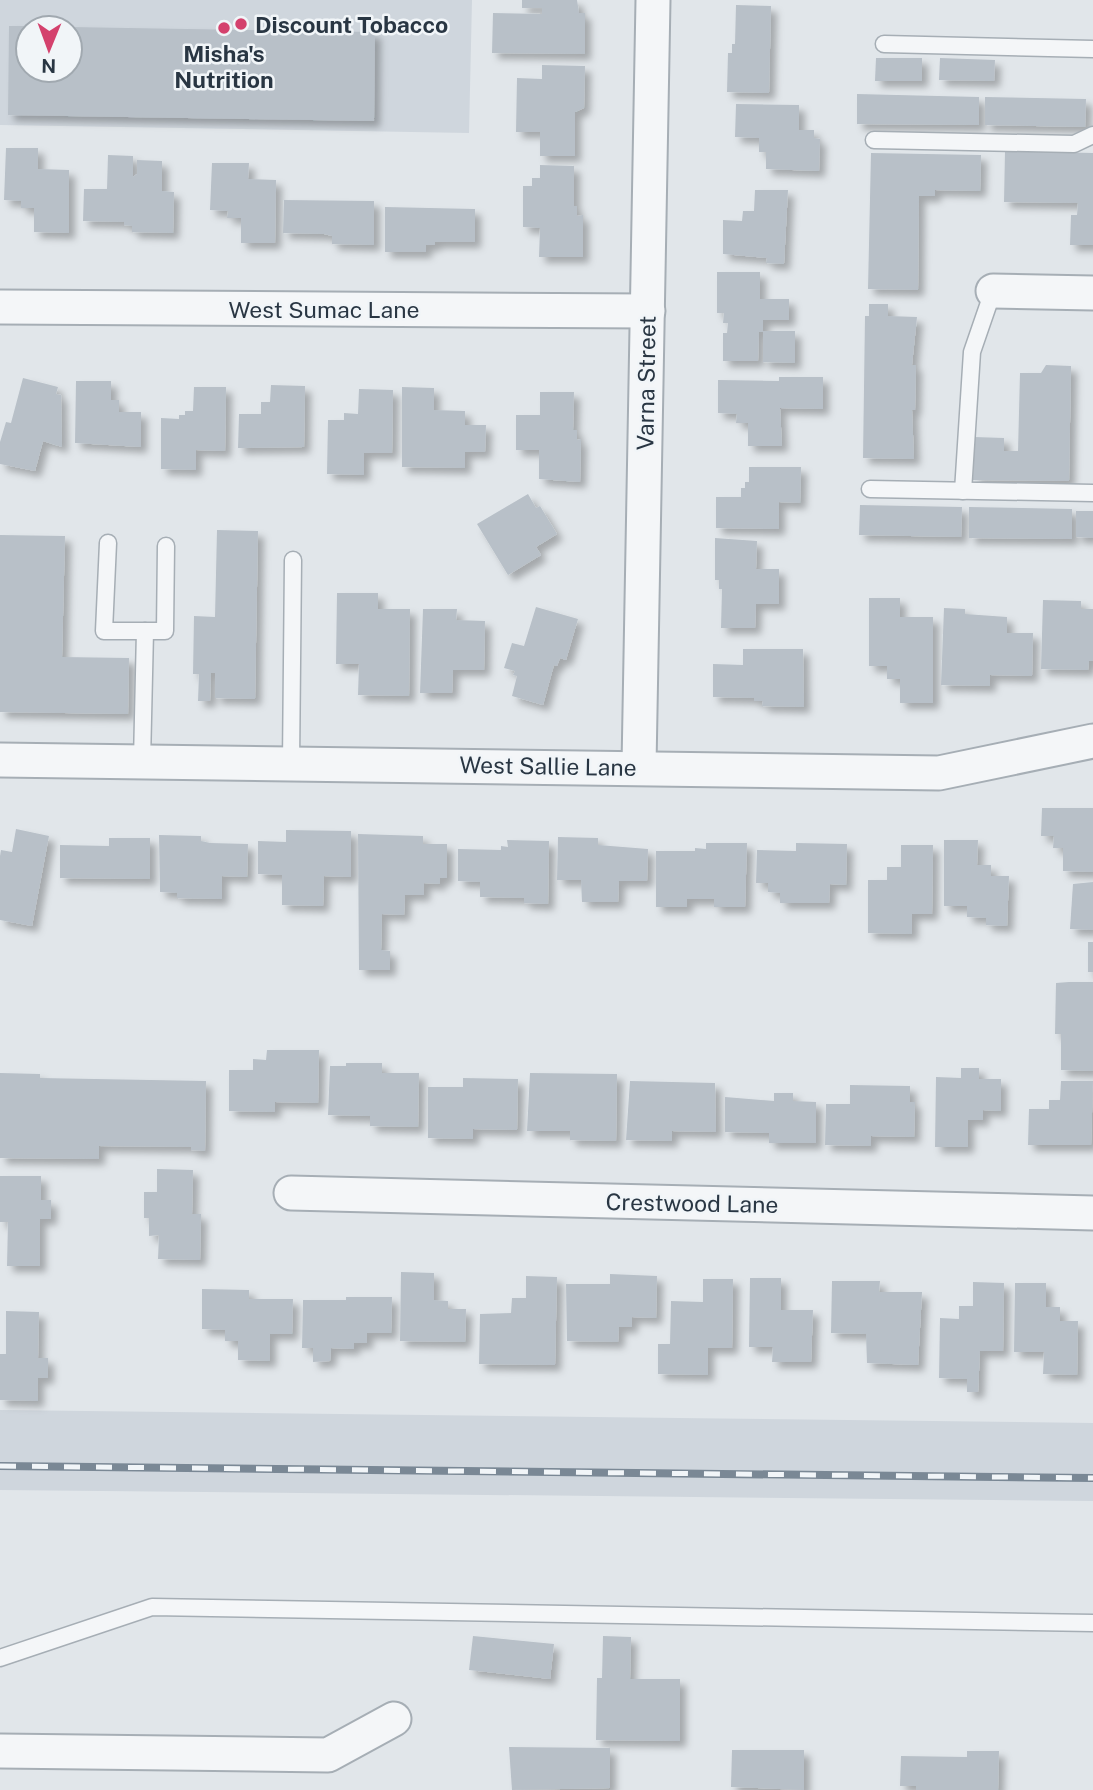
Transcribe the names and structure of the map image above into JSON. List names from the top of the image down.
{
  "streets": {
    "street": [
      "West Sumac Lane",
      "Varna Street",
      "West Sallie Lane",
      "Crestwood Lane"
    ]
  },
  "crossings": [
    ["West Sumac Lane", "Varna Street"],
    ["Varna Street", "West Sallie Lane"]
  ],
  "places": ["Discount Tobacco", "Misha's Nutrition"],
  "north": "bottom"
}
